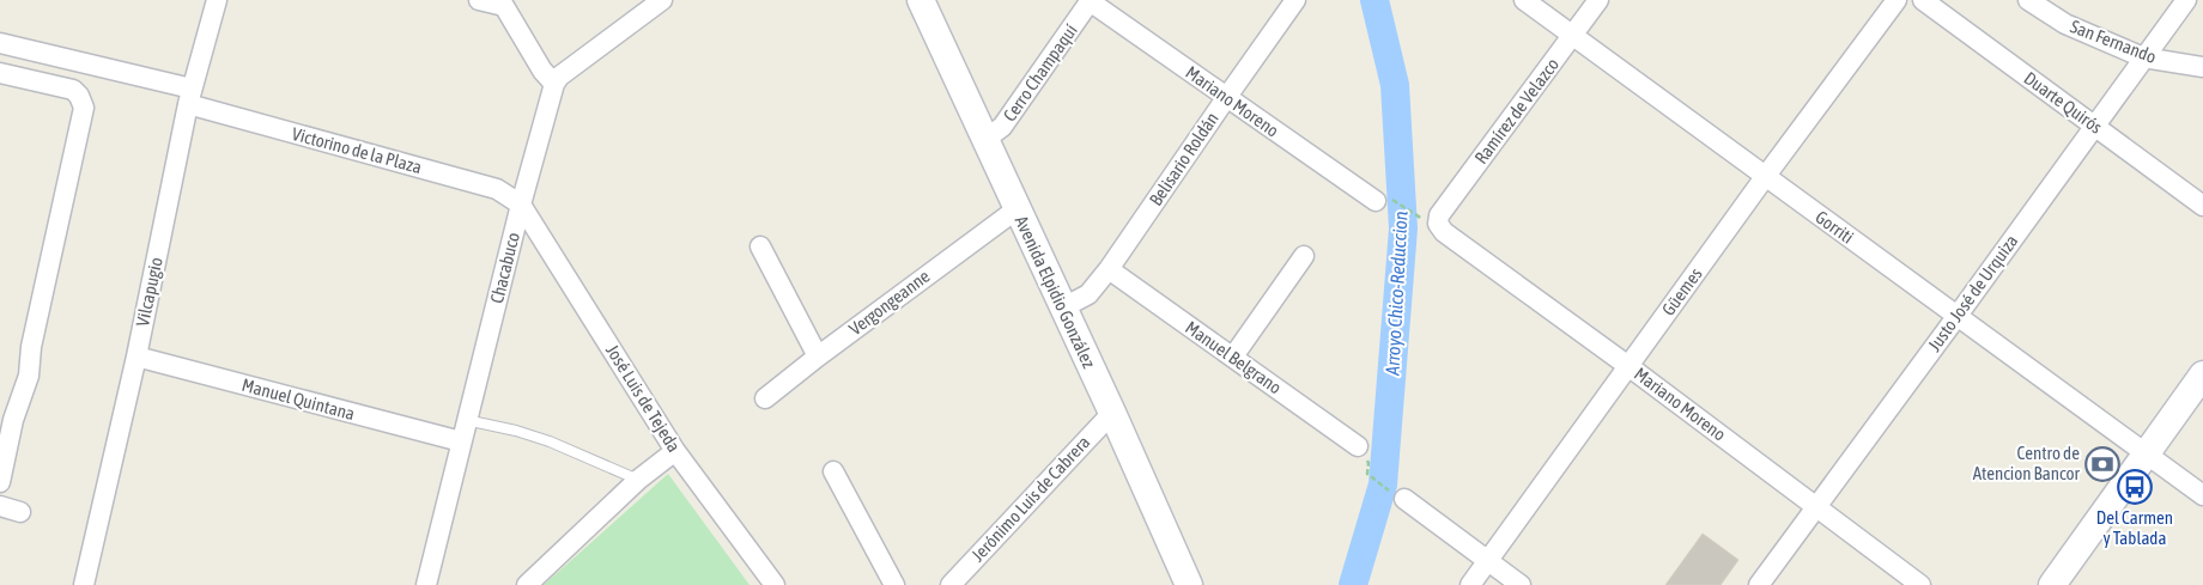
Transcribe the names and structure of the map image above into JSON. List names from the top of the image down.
{
  "streets": {
    "main road": ["Avenida Elpidio González"],
    "street": [
      "San Fernando",
      "Cerro Champaquí",
      "Mariano Moreno",
      "Duarte Quirós",
      "Ramírez de Velazco",
      "Victorino de la Plaza",
      "Belisario Roldán",
      "Gorriti",
      "Chacabuco",
      "Vilcapugio",
      "Güemes",
      "Justo José de Urquiza",
      "Vergongeanne",
      "Manuel Belgrano",
      "José Luis de Tejeda",
      "Manuel Quintana",
      "Jerónimo Luis de Cabrera"
    ]
  },
  "crossings": [
    ["San Fernando", "Justo José de Urquiza"],
    ["Cerro Champaquí", "Mariano Moreno"],
    ["Cerro Champaquí", "Avenida Elpidio González"],
    ["Mariano Moreno", "Ramírez de Velazco"],
    ["Mariano Moreno", "Belisario Roldán"],
    ["Mariano Moreno", "Güemes"],
    ["Mariano Moreno", "Justo José de Urquiza"],
    ["Duarte Quirós", "Justo José de Urquiza"],
    ["Ramírez de Velazco", "Gorriti"],
    ["Victorino de la Plaza", "Chacabuco"],
    ["Victorino de la Plaza", "Vilcapugio"],
    ["Victorino de la Plaza", "José Luis de Tejeda"],
    ["Belisario Roldán", "Avenida Elpidio González"],
    ["Belisario Roldán", "Manuel Belgrano"],
    ["Gorriti", "Güemes"],
    ["Gorriti", "Justo José de Urquiza"],
    ["Chacabuco", "José Luis de Tejeda"],
    ["Chacabuco", "Manuel Quintana"],
    ["Vilcapugio", "Manuel Quintana"],
    ["Avenida Elpidio González", "Vergongeanne"],
    ["Avenida Elpidio González", "Jerónimo Luis de Cabrera"]
  ],
  "water": ["Arroyo Chico-Reduccion"],
  "places": {
    "bank": ["Centro de Atencion Bancor"],
    "bus stop": ["Del Carmen y Tablada"]
  }
}
